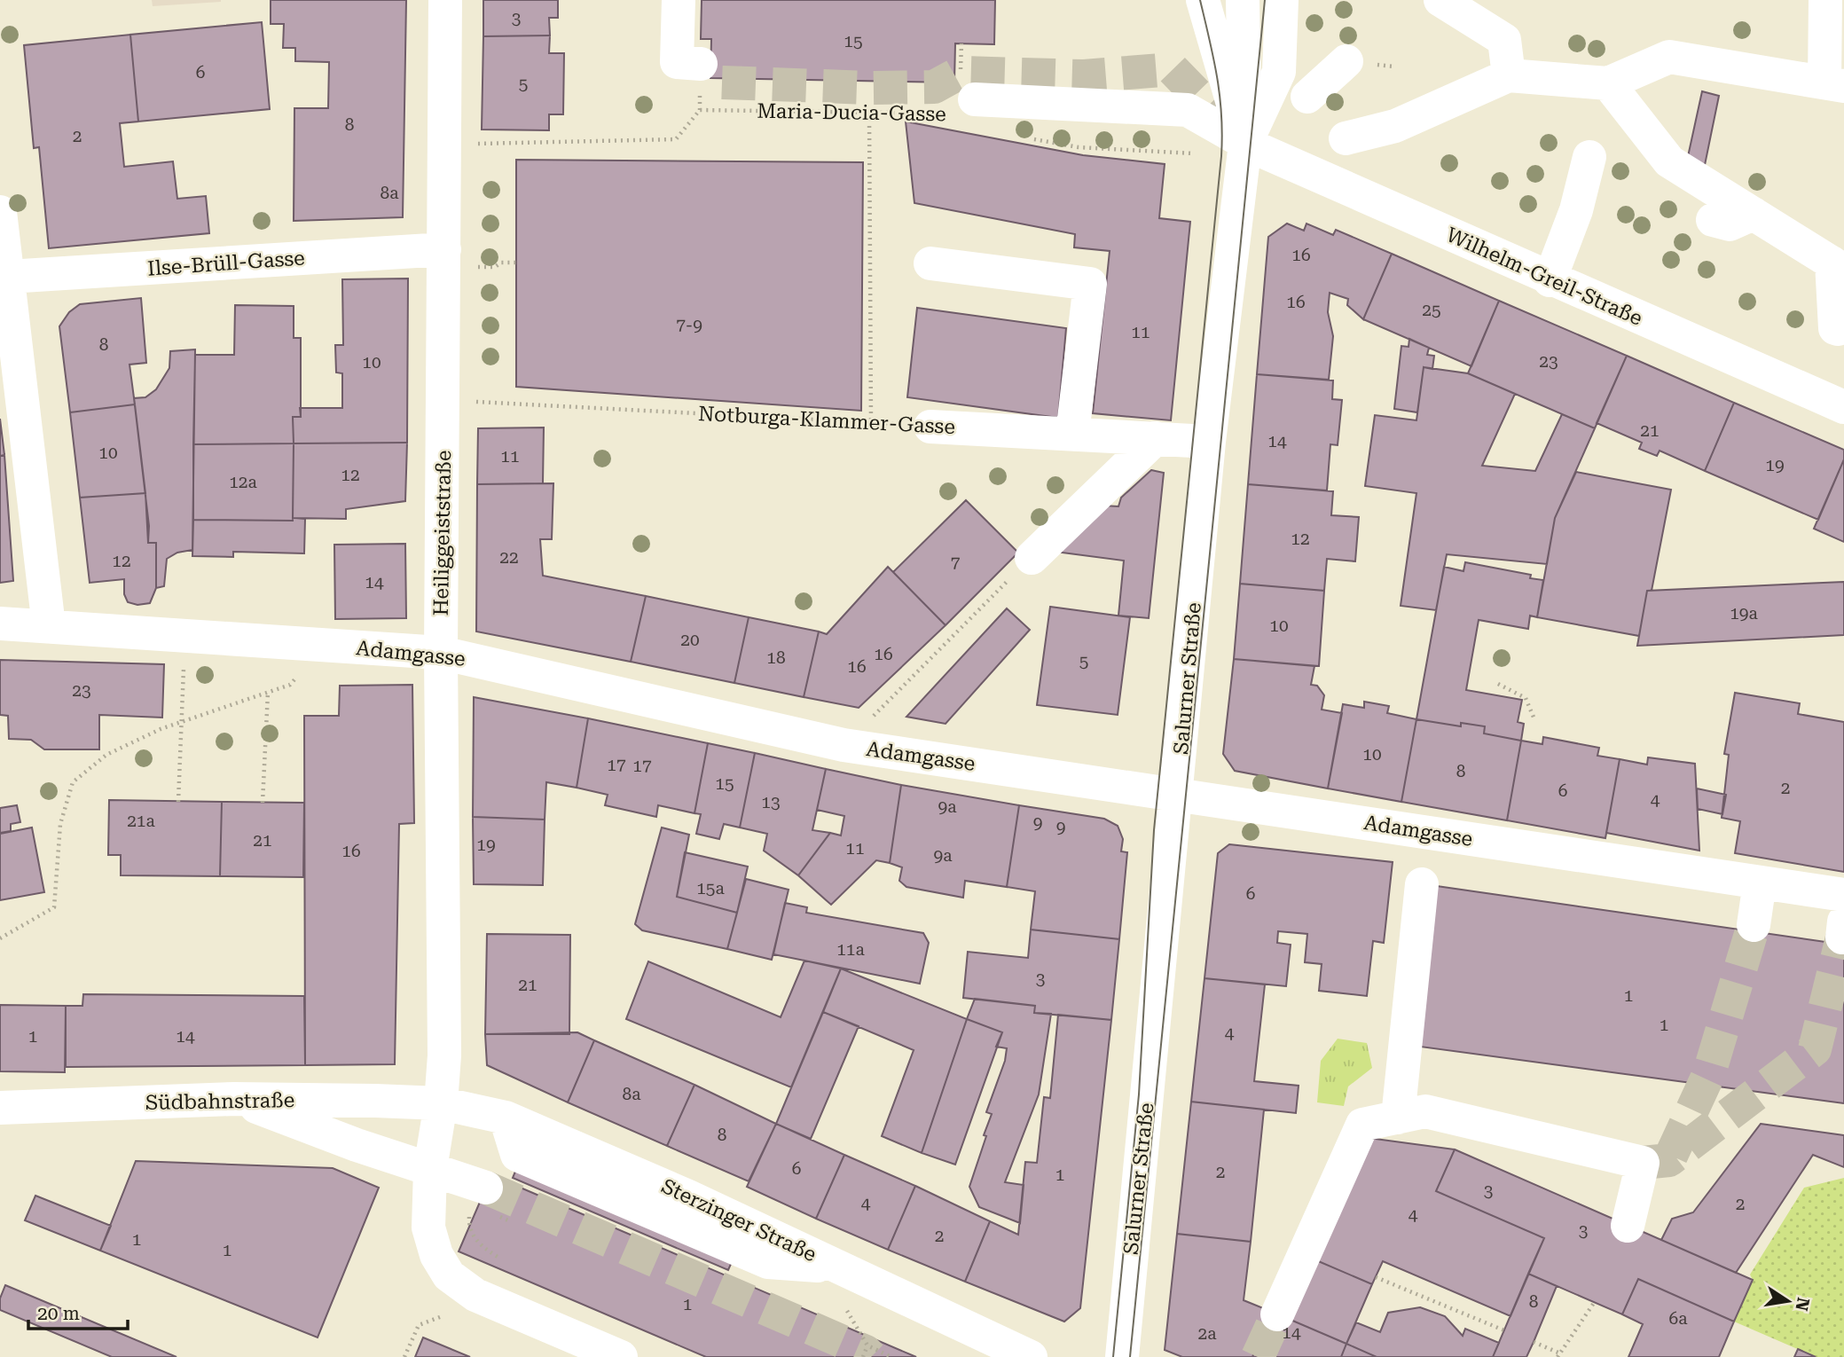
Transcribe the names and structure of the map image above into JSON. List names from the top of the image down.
{
  "streets": {
    "street": [
      "Maria-Ducia-Gasse",
      "Ilse-Brüll-Gasse",
      "Wilhelm-Greil-Straße",
      "Notburga-Klammer-Gasse",
      "Heiliggeiststraße",
      "Adamgasse",
      "Salurner Straße",
      "Südbahnstraße",
      "Sterzinger Straße"
    ]
  },
  "crossings": [
    ["Maria-Ducia-Gasse", "Wilhelm-Greil-Straße"],
    ["Maria-Ducia-Gasse", "Salurner Straße"],
    ["Ilse-Brüll-Gasse", "Heiliggeiststraße"],
    ["Wilhelm-Greil-Straße", "Salurner Straße"],
    ["Notburga-Klammer-Gasse", "Heiliggeiststraße"],
    ["Notburga-Klammer-Gasse", "Salurner Straße"],
    ["Heiliggeiststraße", "Adamgasse"],
    ["Heiliggeiststraße", "Südbahnstraße"],
    ["Heiliggeiststraße", "Sterzinger Straße"],
    ["Adamgasse", "Salurner Straße"],
    ["Südbahnstraße", "Sterzinger Straße"]
  ],
  "house_numbers": [
    "3",
    "15",
    "6",
    "5",
    "8",
    "2",
    "8a",
    "16",
    "16",
    "25",
    "7-9",
    "11",
    "8",
    "23",
    "10",
    "21",
    "14",
    "10",
    "11",
    "19",
    "12",
    "12a",
    "12",
    "22",
    "12",
    "7",
    "14",
    "19a",
    "10",
    "20",
    "16",
    "18",
    "5",
    "16",
    "23",
    "10",
    "17",
    "17",
    "8",
    "15",
    "2",
    "6",
    "4",
    "13",
    "9a",
    "21a",
    "9",
    "9",
    "21",
    "19",
    "11",
    "16",
    "9a",
    "15a",
    "6",
    "11a",
    "3",
    "21",
    "1",
    "1",
    "4",
    "1",
    "14",
    "8a",
    "8",
    "6",
    "2",
    "1",
    "3",
    "4",
    "2",
    "4",
    "3",
    "2",
    "1",
    "1",
    "8",
    "1",
    "6a",
    "14",
    "2a"
  ],
  "scale_bar": "20 m",
  "north": "right"
}
